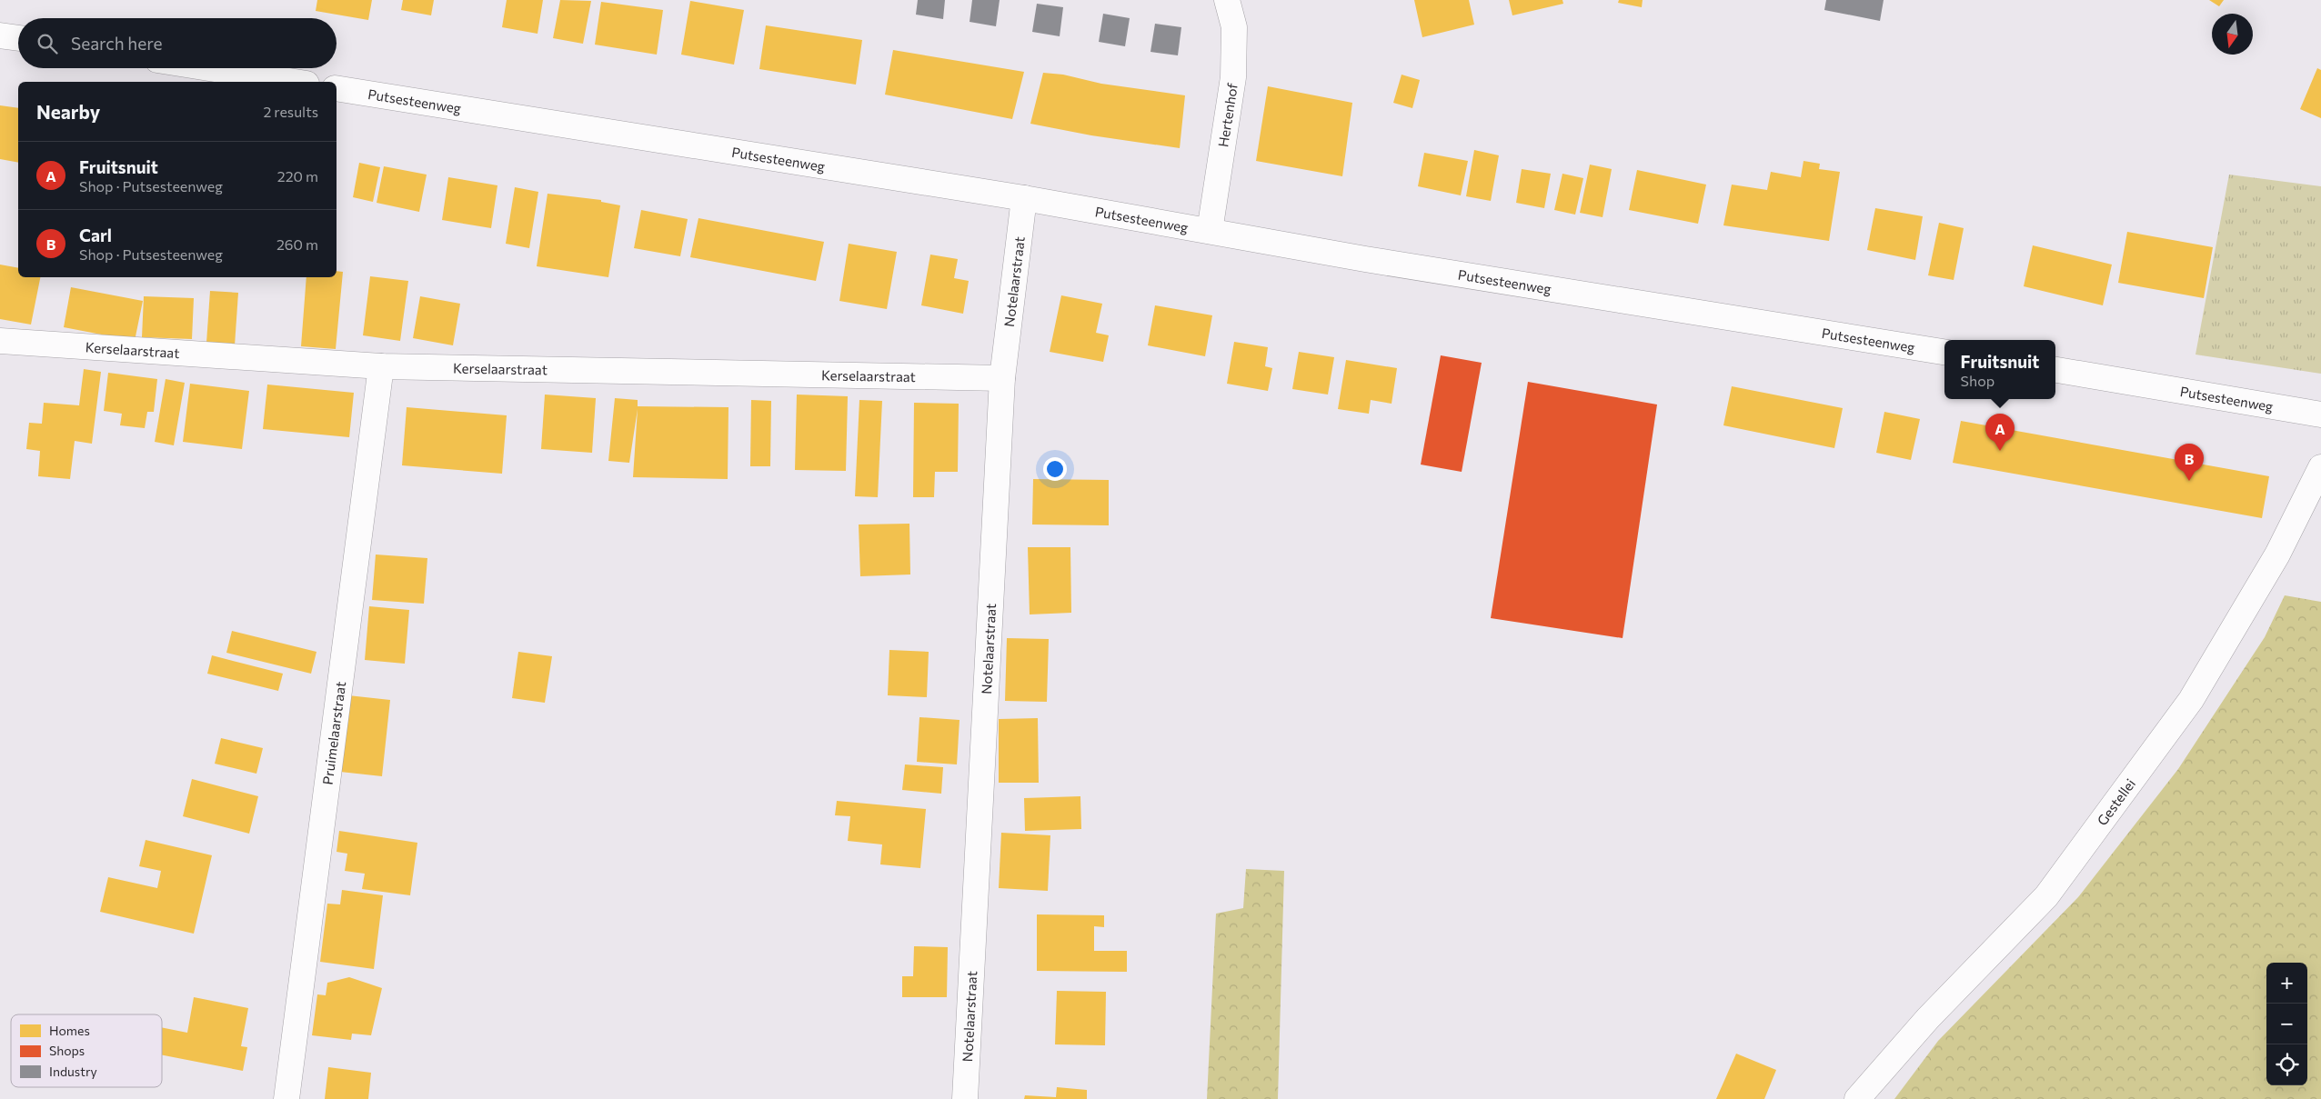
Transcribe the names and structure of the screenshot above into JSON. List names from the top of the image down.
{
  "streets": {
    "street": [
      "Putsesteenweg",
      "Hertenhof",
      "Notelaarstraat",
      "Kerselaarstraat",
      "Pruimelaarstraat",
      "Gestellei"
    ]
  },
  "crossings": [
    ["Putsesteenweg", "Hertenhof"],
    ["Putsesteenweg", "Notelaarstraat"],
    ["Notelaarstraat", "Kerselaarstraat"],
    ["Kerselaarstraat", "Pruimelaarstraat"]
  ],
  "legend": ["Homes", "Shops", "Industry"],
  "north": "bottom",
  "page": {
    "search": "Search here",
    "heading": ["Nearby", "2 results"],
    "list": [
      {
        "mark": "A",
        "name": "Fruitsnuit",
        "note": "Shop · Putsesteenweg",
        "value": "220 m"
      },
      {
        "mark": "B",
        "name": "Carl",
        "note": "Shop · Putsesteenweg",
        "value": "260 m"
      }
    ],
    "popup": ["Fruitsnuit", "Shop"],
    "pins": ["A", "B"],
    "map_buttons": ["+", "−"]
  }
}
